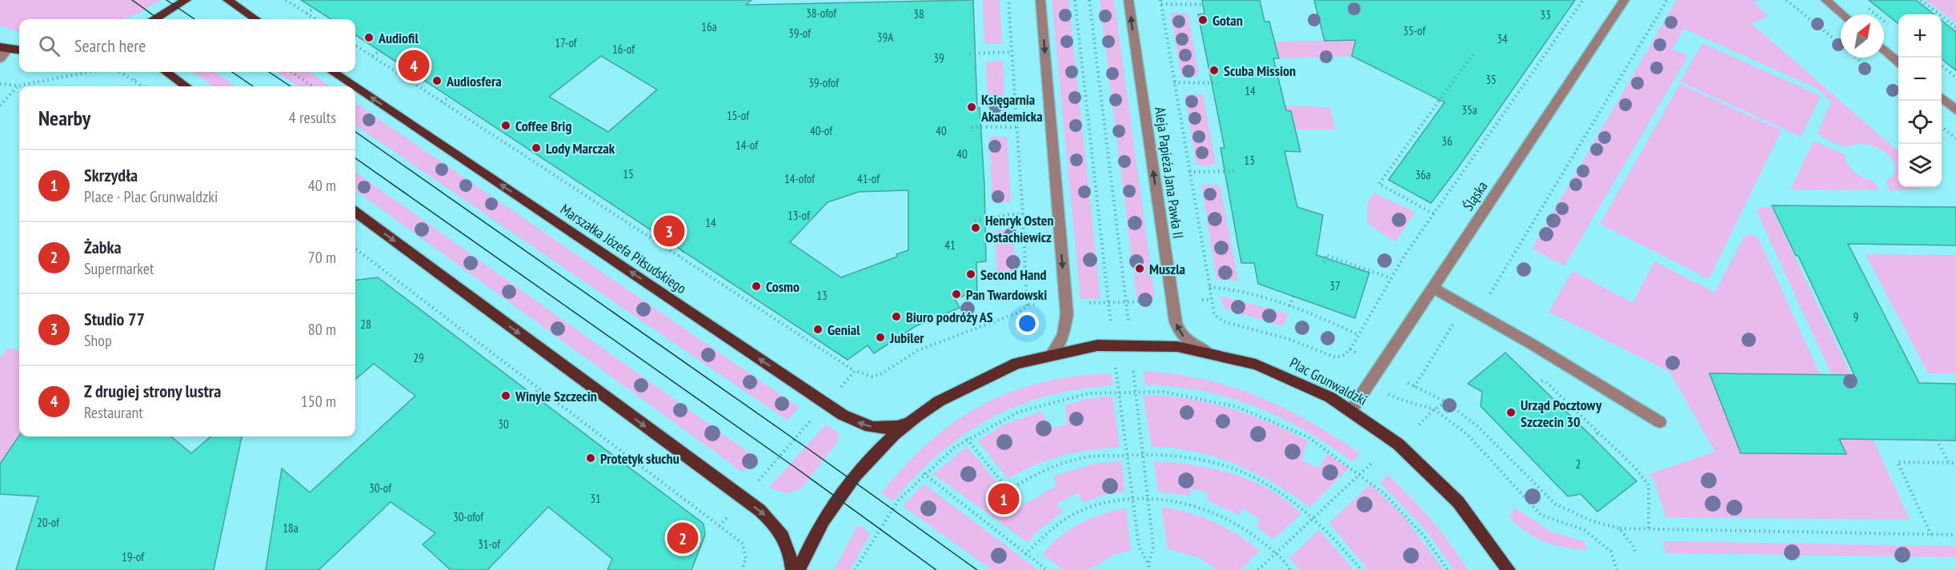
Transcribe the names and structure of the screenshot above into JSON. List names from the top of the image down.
{
  "streets": {
    "main road": ["Marszałka Józefa Piłsudskiego", "Plac Grunwaldzki"],
    "street": ["Aleja Papieża Jana Pawła II", "Śląska"]
  },
  "crossings": [
    ["Aleja Papieża Jana Pawła II", "Plac Grunwaldzki"],
    ["Śląska", "Plac Grunwaldzki"]
  ],
  "one_way": ["Marszałka Józefa Piłsudskiego"],
  "places": [
    "Gotan",
    "Audiofil",
    "Scuba Mission",
    "Audiosfera",
    "Księgarnia Akademicka",
    "Coffee Brig",
    "Lody Marczak",
    "Henryk Osten Ostachiewicz",
    "Muszla",
    "Second Hand",
    "Cosmo",
    "Pan Twardowski",
    "Biuro podróży AS",
    "Genial",
    "Jubiler",
    "Winyle Szczecin",
    "Urząd Pocztowy Szczecin 30",
    "Protetyk słuchu"
  ],
  "house_numbers": [
    "38-ofof",
    "38",
    "33",
    "16a",
    "35-of",
    "39-of",
    "39A",
    "34",
    "17-of",
    "16-of",
    "39",
    "35",
    "39-ofof",
    "14",
    "35a",
    "15-of",
    "40-of",
    "40",
    "36",
    "14-of",
    "40",
    "13",
    "15",
    "36a",
    "14-ofof",
    "41-of",
    "13-of",
    "14",
    "41",
    "37",
    "13",
    "9",
    "28",
    "29",
    "30",
    "2",
    "30-of",
    "31",
    "30-ofof",
    "20-of",
    "18a",
    "31-of",
    "19-of"
  ],
  "north": "top right",
  "page": {
    "map_buttons": ["+", "−"],
    "search": "Search here",
    "pins": [
      "4",
      "3",
      "1",
      "2"
    ],
    "heading": ["Nearby", "4 results"],
    "list": [
      {
        "mark": "1",
        "name": "Skrzydła",
        "note": "Place · Plac Grunwaldzki",
        "value": "40 m"
      },
      {
        "mark": "2",
        "name": "Żabka",
        "note": "Supermarket",
        "value": "70 m"
      },
      {
        "mark": "3",
        "name": "Studio 77",
        "note": "Shop",
        "value": "80 m"
      },
      {
        "mark": "4",
        "name": "Z drugiej strony lustra",
        "note": "Restaurant",
        "value": "150 m"
      }
    ]
  }
}
